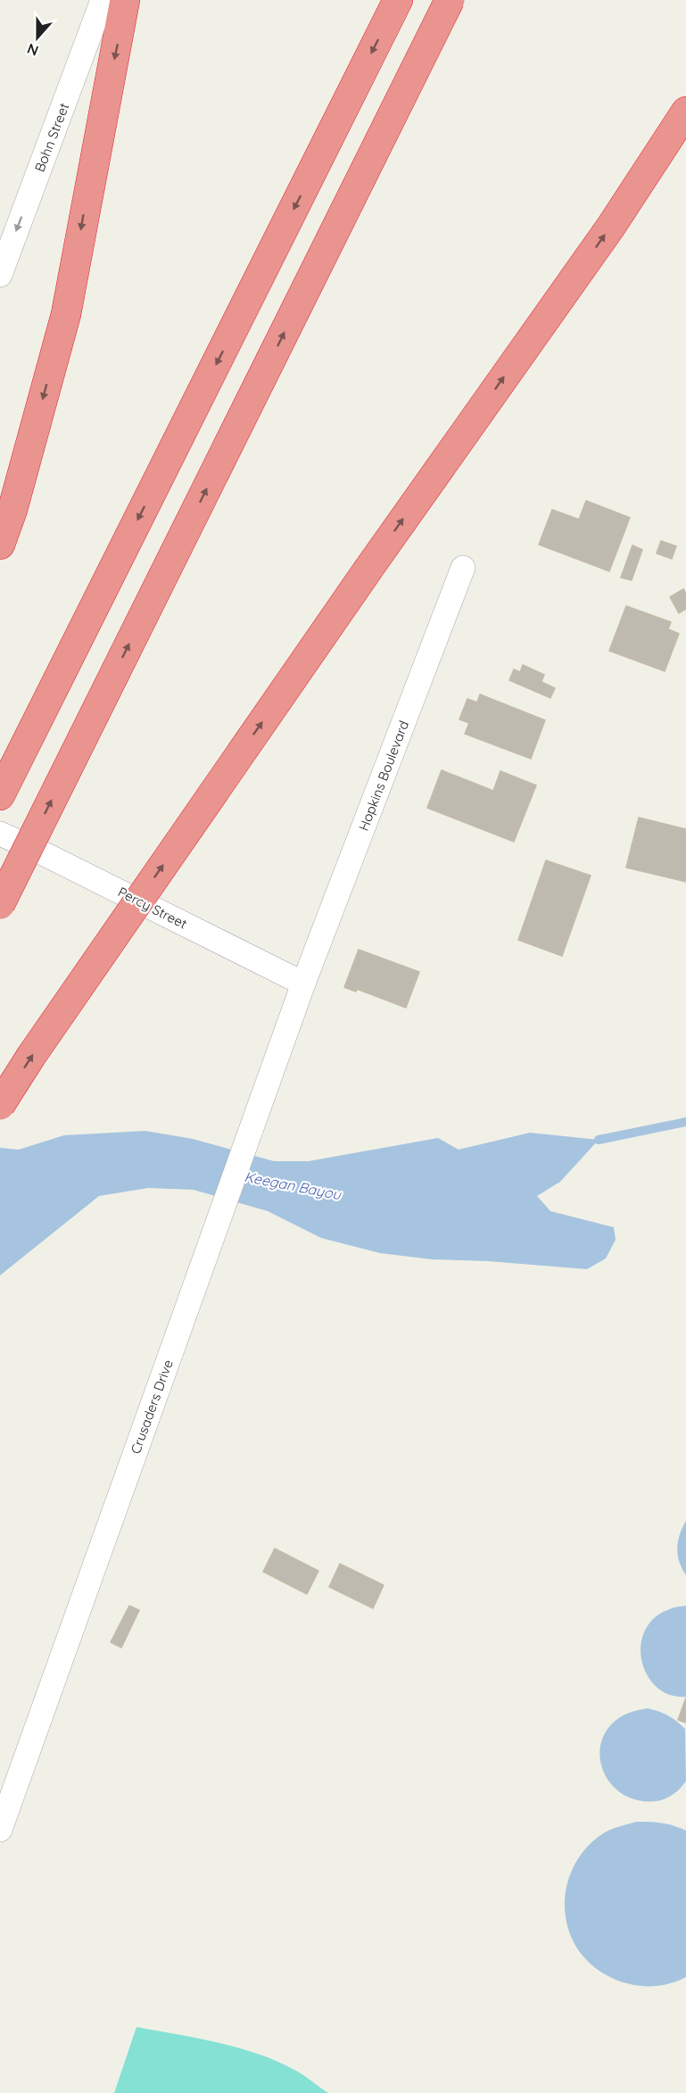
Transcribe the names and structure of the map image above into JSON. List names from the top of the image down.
{
  "streets": {
    "street": [
      "Bohn Street",
      "Hopkins Boulevard",
      "Percy Street",
      "Crusaders Drive"
    ]
  },
  "crossings": [
    ["Hopkins Boulevard", "Percy Street"],
    ["Hopkins Boulevard", "Crusaders Drive"],
    ["Percy Street", "Crusaders Drive"]
  ],
  "one_way": ["Bohn Street"],
  "water": ["Keegan Bayou"],
  "north": "bottom"
}
